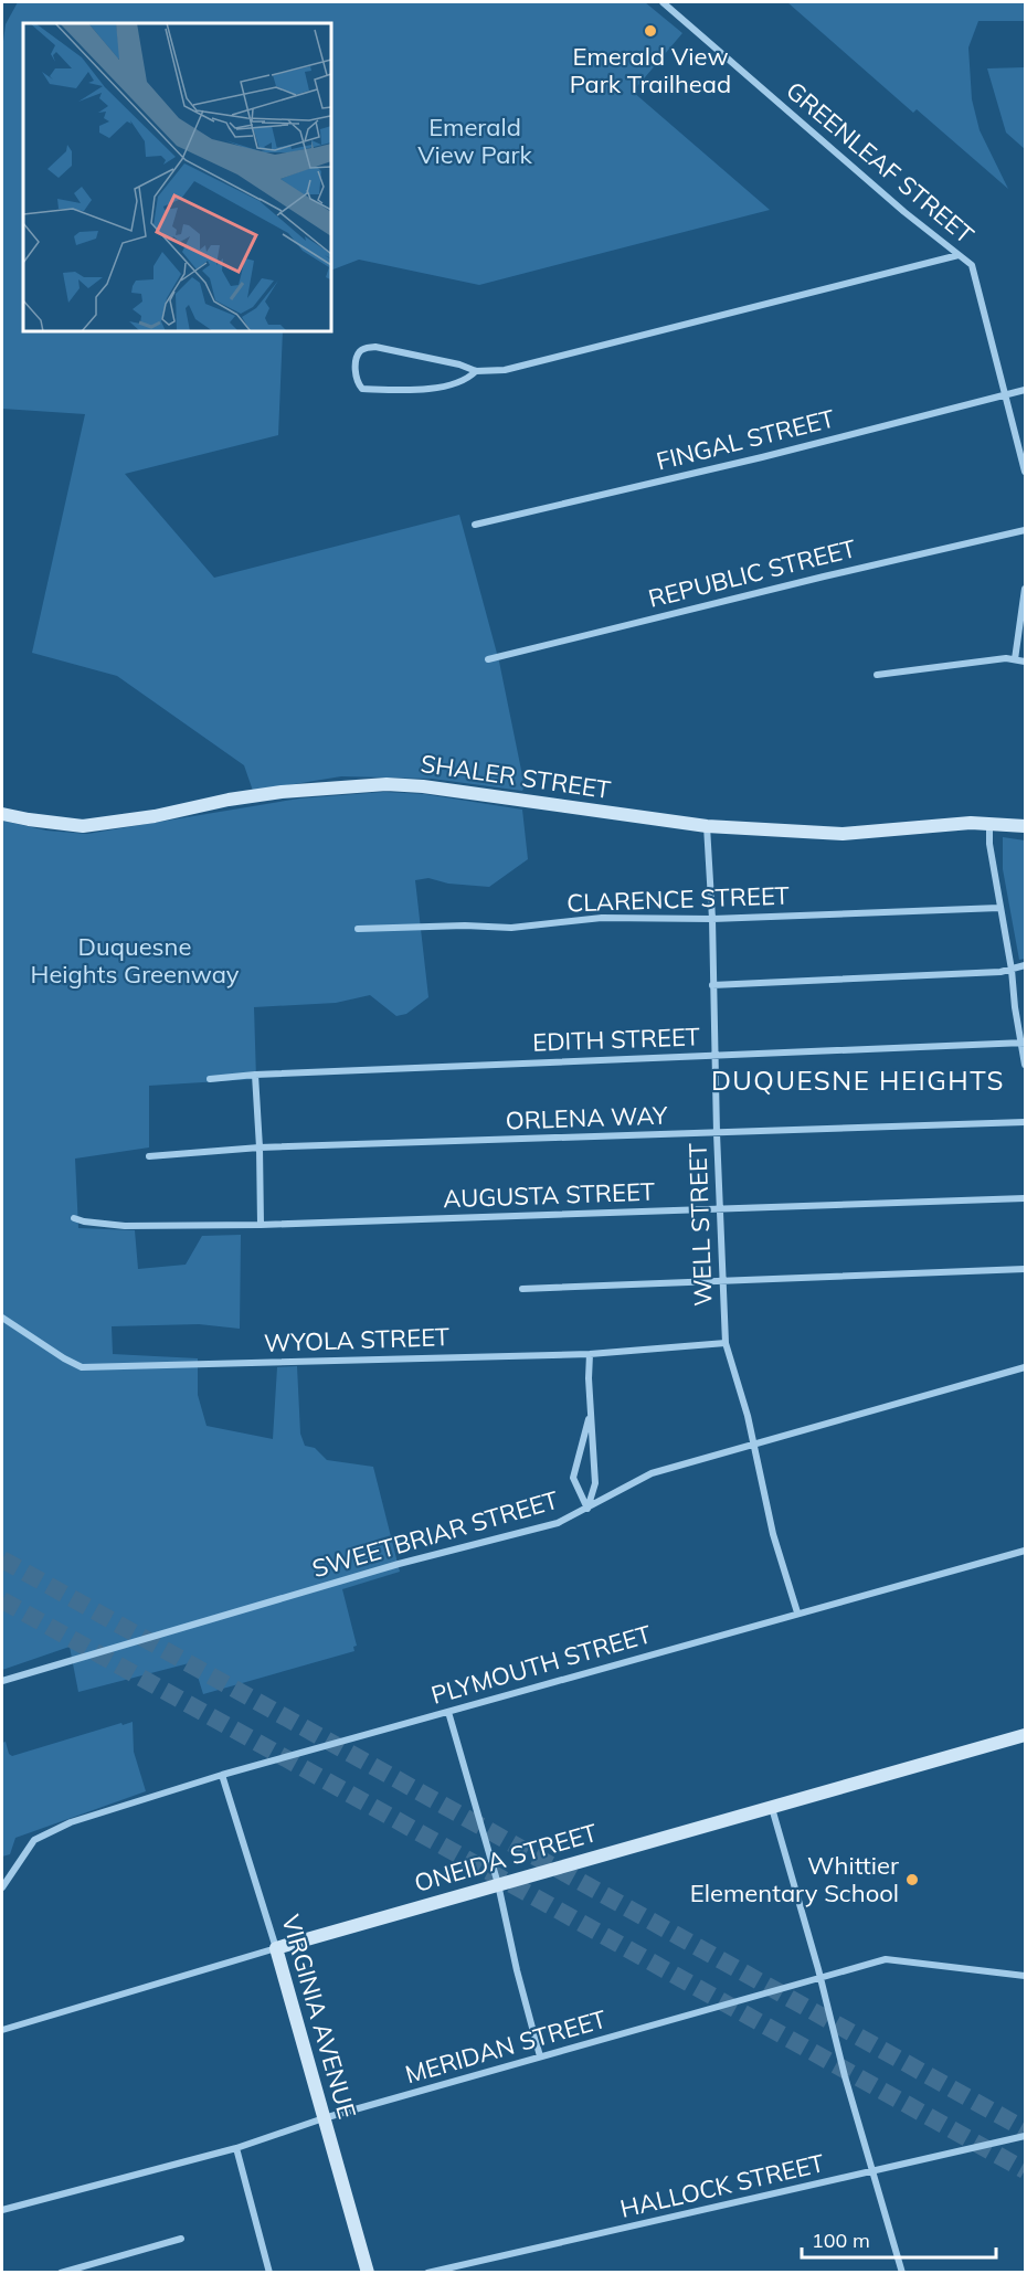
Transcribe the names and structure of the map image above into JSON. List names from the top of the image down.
{
  "streets": {
    "street": [
      "GREENLEAF STREET",
      "FINGAL STREET",
      "REPUBLIC STREET",
      "SHALER STREET",
      "CLARENCE STREET",
      "EDITH STREET",
      "ORLENA WAY",
      "AUGUSTA STREET",
      "WELL STREET",
      "WYOLA STREET",
      "SWEETBRIAR STREET",
      "PLYMOUTH STREET",
      "ONEIDA STREET",
      "VIRGINIA AVENUE",
      "MERIDAN STREET",
      "HALLOCK STREET"
    ]
  },
  "crossings": [
    ["GREENLEAF STREET", "FINGAL STREET"],
    ["SHALER STREET", "WELL STREET"],
    ["CLARENCE STREET", "WELL STREET"],
    ["EDITH STREET", "WELL STREET"],
    ["ORLENA WAY", "WELL STREET"],
    ["AUGUSTA STREET", "WELL STREET"],
    ["WELL STREET", "WYOLA STREET"],
    ["WELL STREET", "SWEETBRIAR STREET"],
    ["WELL STREET", "PLYMOUTH STREET"],
    ["PLYMOUTH STREET", "VIRGINIA AVENUE"],
    ["ONEIDA STREET", "VIRGINIA AVENUE"],
    ["VIRGINIA AVENUE", "MERIDAN STREET"]
  ],
  "districts": ["DUQUESNE HEIGHTS"],
  "parks": ["Emerald View Park", "Duquesne Heights Greenway"],
  "places": ["Emerald View Park Trailhead", "Whittier Elementary School"],
  "scale_bar": "100 m"
}
